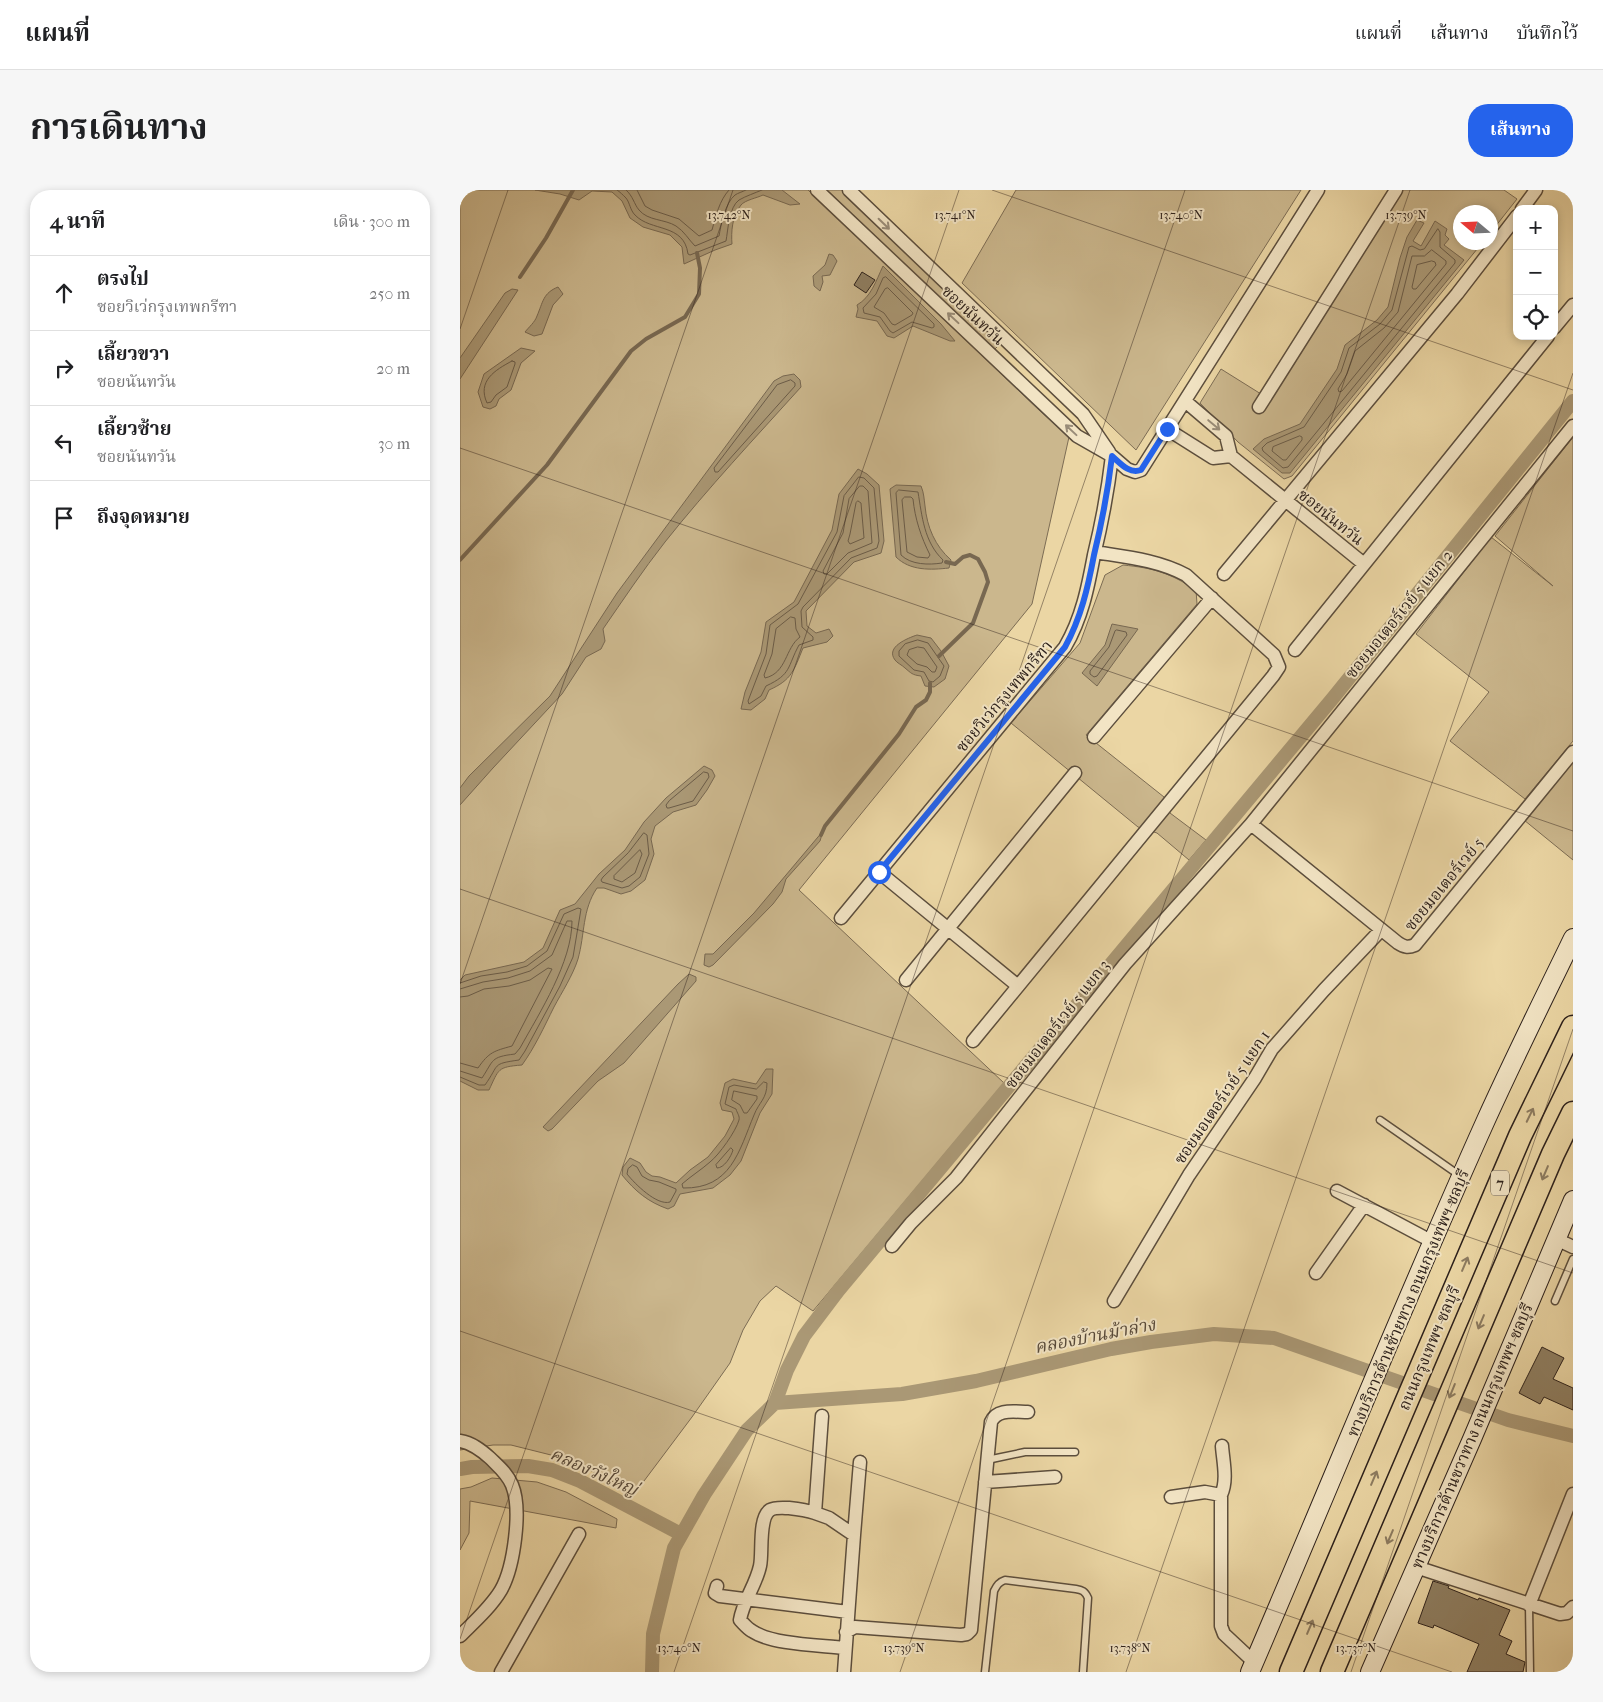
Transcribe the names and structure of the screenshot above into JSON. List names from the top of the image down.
{
  "streets": {
    "highway": ["7", "ถนนกรุงเทพฯ-ชลบุรี"],
    "main road": ["ทางบริการด้านซ้ายทาง ถนนกรุงเทพฯ-ชลบุรี", "ทางบริการด้านขวาทาง ถนนกรุงเทพฯ-ชลบุรี"],
    "street": [
      "ซอยนันทวัน",
      "ซอยมอเตอร์เวย์ 5 แยก 2",
      "ซอยวิเว่กรุงเทพกรีฑา",
      "ซอยมอเตอร์เวย์ 5",
      "ซอยมอเตอร์เวย์ 5 แยก 3",
      "ซอยมอเตอร์เวย์ 5 แยก 1"
    ]
  },
  "crossings": [
    ["ซอยนันทวัน", "ซอยวิเว่กรุงเทพกรีฑา"],
    ["ซอยมอเตอร์เวย์ 5 แยก 2", "ซอยมอเตอร์เวย์ 5"],
    ["ซอยมอเตอร์เวย์ 5 แยก 2", "ซอยมอเตอร์เวย์ 5 แยก 3"],
    ["ซอยมอเตอร์เวย์ 5", "ซอยมอเตอร์เวย์ 5 แยก 3"],
    ["ซอยมอเตอร์เวย์ 5", "ซอยมอเตอร์เวย์ 5 แยก 1"]
  ],
  "water": ["คลองบ้านม้าล่าง", "คลองวังใหญ่"],
  "north": "left",
  "page": {
    "header": "แผนที่",
    "nav": ["แผนที่", "เส้นทาง", "บันทึกไว้"],
    "title": "การเดินทาง",
    "buttons": "เส้นทาง",
    "heading": ["4 นาที", "เดิน · 300 m"],
    "map_buttons": ["+", "−"],
    "list": [
      ["ตรงไป", "ซอยวิเว่กรุงเทพกรีฑา", "250 m"],
      ["เลี้ยวขวา", "ซอยนันทวัน", "20 m"],
      ["เลี้ยวซ้าย", "ซอยนันทวัน", "30 m"],
      "ถึงจุดหมาย"
    ]
  },
  "coordinates": [
    "13.742°N",
    "13.741°N",
    "13.740°N",
    "13.739°N",
    "13.738°N",
    "13.737°N"
  ]
}
